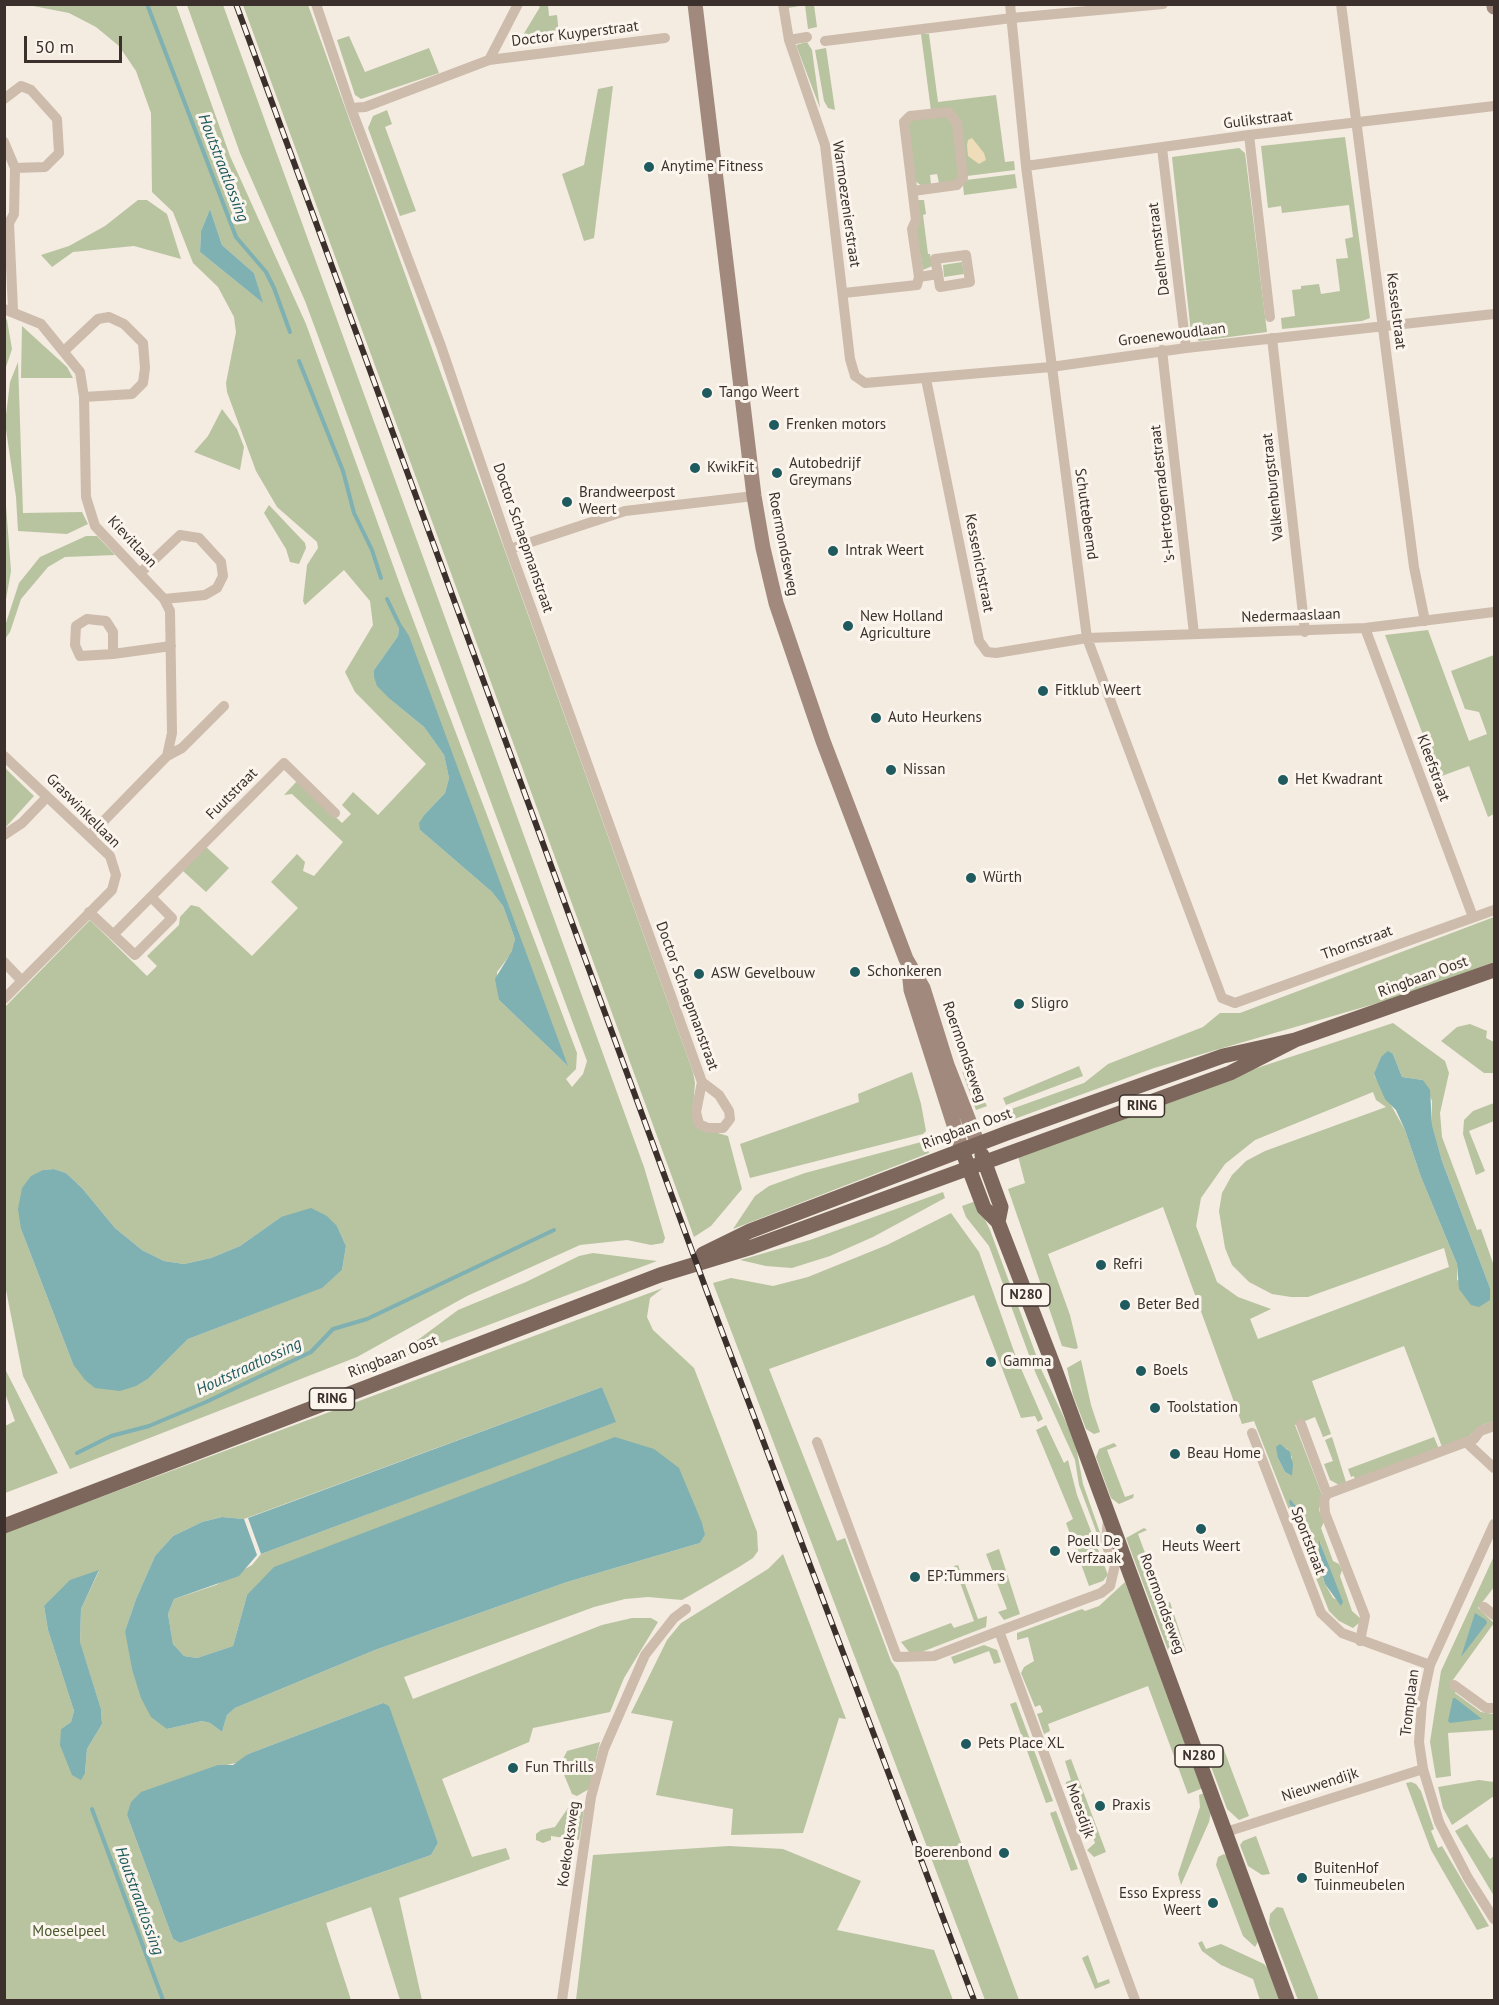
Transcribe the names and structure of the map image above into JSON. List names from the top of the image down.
{
  "streets": {
    "main road": [
      "Roermondseweg",
      "Ringbaan Oost",
      "RING",
      "N280"
    ],
    "street": [
      "Doctor Kuyperstraat",
      "Gulikstraat",
      "Warmoezenierstraat",
      "Daelhemstraat",
      "Kesselstraat",
      "Groenewoudlaan",
      "Valkenburgstraat",
      "'s-Hertogenradestraat",
      "Schuttebeemd",
      "Doctor Schaepmanstraat",
      "Kievitlaan",
      "Kessenichstraat",
      "Nedermaaslaan",
      "Kleefstraat",
      "Fuutstraat",
      "Graswinkellaan",
      "Thornstraat",
      "Sportstraat",
      "Tromplaan",
      "Nieuwendijk",
      "Moesdijk",
      "Koekoeksweg"
    ]
  },
  "crossings": [
    ["Doctor Kuyperstraat", "Doctor Schaepmanstraat"],
    ["Gulikstraat", "Daelhemstraat"],
    ["Gulikstraat", "Kesselstraat"],
    ["Gulikstraat", "Schuttebeemd"],
    ["Warmoezenierstraat", "Groenewoudlaan"],
    ["Daelhemstraat", "Groenewoudlaan"],
    ["Kesselstraat", "Groenewoudlaan"],
    ["Kesselstraat", "Nedermaaslaan"],
    ["Groenewoudlaan", "Valkenburgstraat"],
    ["Groenewoudlaan", "'s-Hertogenradestraat"],
    ["Groenewoudlaan", "Schuttebeemd"],
    ["Groenewoudlaan", "Kessenichstraat"],
    ["Valkenburgstraat", "Nedermaaslaan"],
    ["'s-Hertogenradestraat", "Nedermaaslaan"],
    ["Schuttebeemd", "Kessenichstraat"],
    ["Schuttebeemd", "Nedermaaslaan"],
    ["Schuttebeemd", "Thornstraat"],
    ["Roermondseweg", "Ringbaan Oost"],
    ["Roermondseweg", "Nieuwendijk"],
    ["Kessenichstraat", "Nedermaaslaan"],
    ["Nedermaaslaan", "Kleefstraat"],
    ["Kleefstraat", "Thornstraat"],
    ["Sportstraat", "Tromplaan"],
    ["Tromplaan", "Nieuwendijk"]
  ],
  "water": ["Houtstraatlossing"],
  "parks": ["Moeselpeel"],
  "places": [
    "Anytime Fitness",
    "Tango Weert",
    "Frenken motors",
    "KwikFit",
    "Autobedrijf Greymans",
    "Brandweerpost Weert",
    "Intrak Weert",
    "New Holland Agriculture",
    "Fitklub Weert",
    "Auto Heurkens",
    "Nissan",
    "Het Kwadrant",
    "Würth",
    "Schonkeren",
    "ASW Gevelbouw",
    "Sligro",
    "Refri",
    "Beter Bed",
    "Gamma",
    "Boels",
    "Toolstation",
    "Beau Home",
    "Heuts Weert",
    "Poell De Verfzaak",
    "EP:Tummers",
    "Pets Place XL",
    "Fun Thrills",
    "Praxis",
    "Boerenbond",
    "BuitenHof Tuinmeubelen",
    "Esso Express Weert"
  ],
  "scale_bar": "50 m"
}
